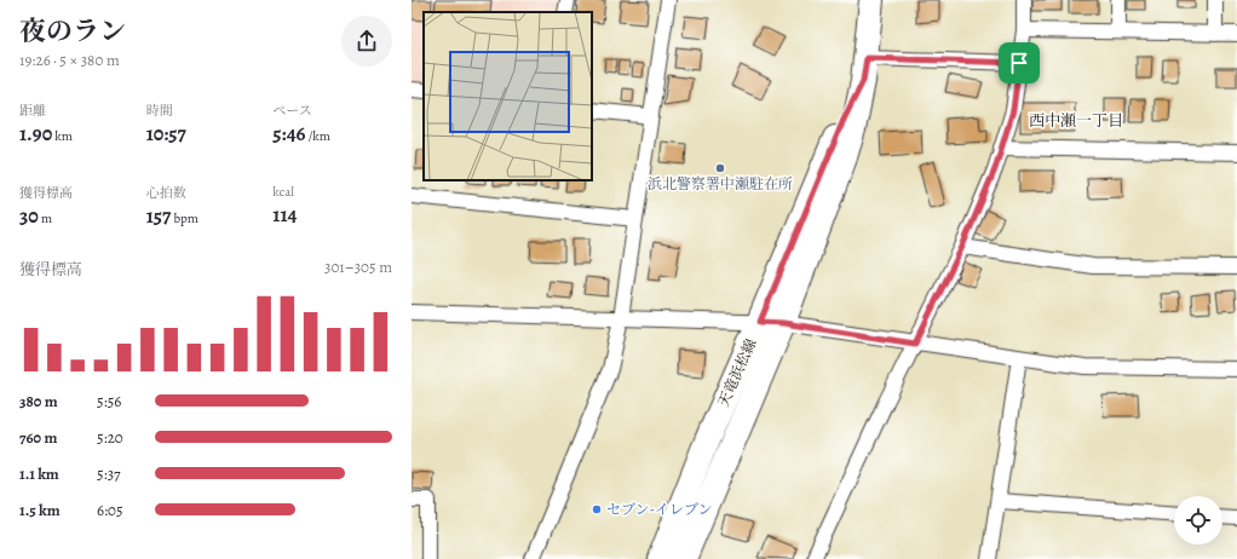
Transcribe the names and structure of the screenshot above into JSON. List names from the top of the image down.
{
  "streets": {
    "main road": ["天竜浜松線"]
  },
  "districts": ["西中瀬一丁目"],
  "places": ["浜北警察署中瀬駐在所", "セブン-イレブン"],
  "page": {
    "heading": ["夜のラン", "19:26 · 5 × 380 m"],
    "stats": [
      ["距離", "1.90 km"],
      ["時間", "10:57"],
      ["ペース", "5:46 /km"],
      ["獲得標高", "30 m"],
      ["心拍数", "157 bpm"],
      ["kcal", "114"]
    ],
    "chart": ["獲得標高", "301–305 m"],
    "list": [
      {
        "name": "380 m",
        "note": "5:56"
      },
      {
        "name": "760 m",
        "note": "5:20"
      },
      {
        "name": "1.1 km",
        "note": "5:37"
      },
      {
        "name": "1.5 km",
        "note": "6:05"
      }
    ]
  }
}
